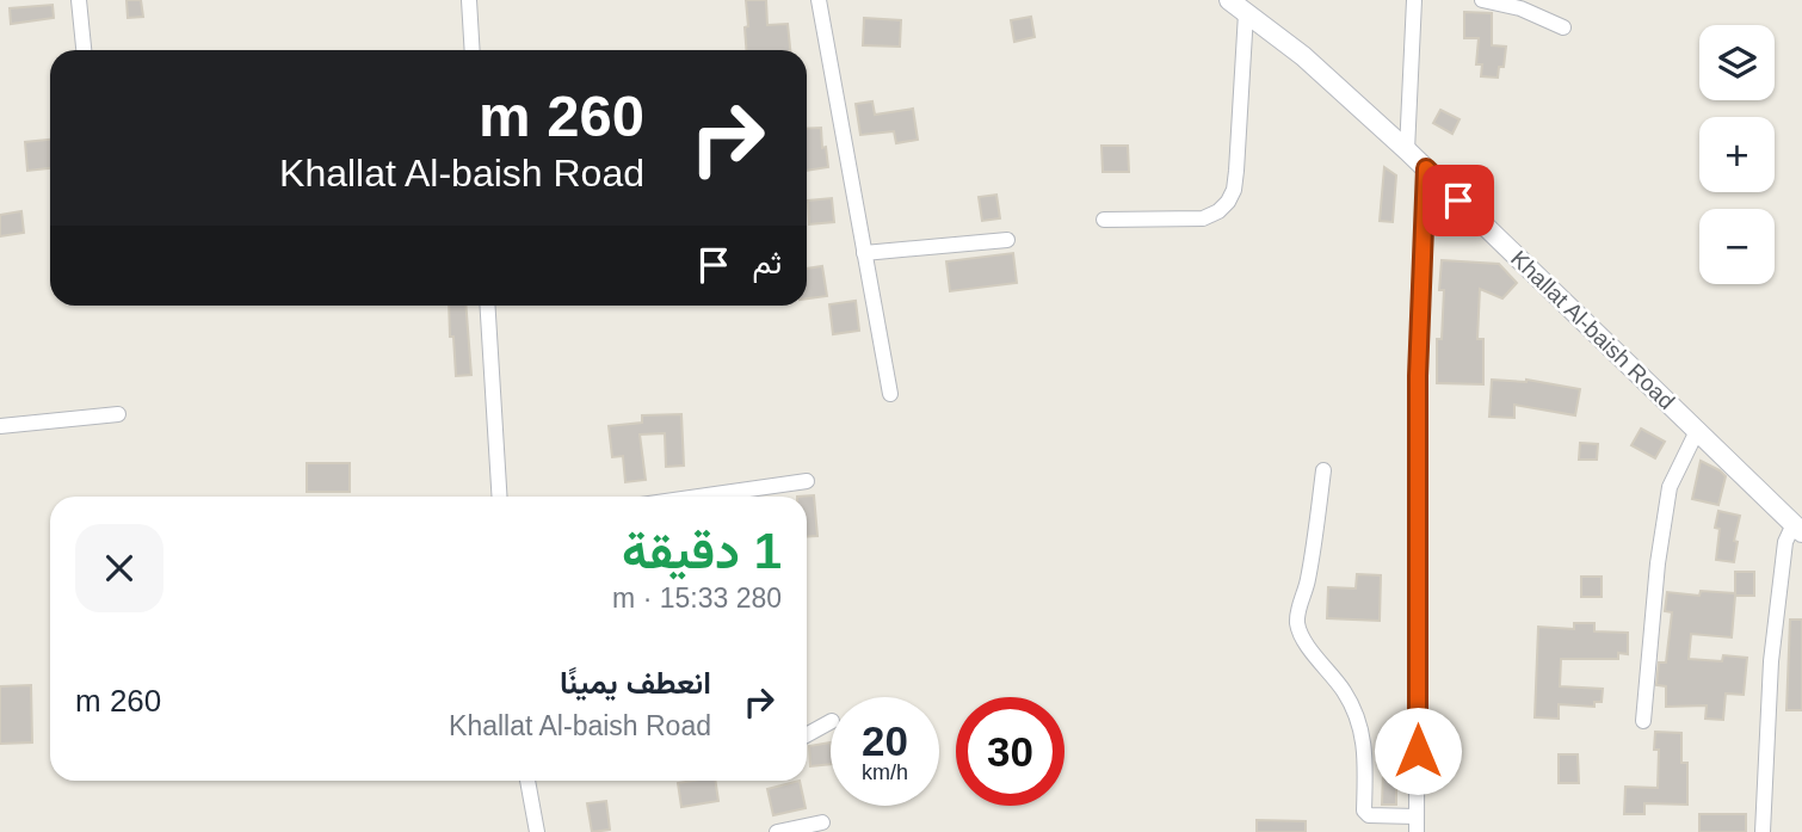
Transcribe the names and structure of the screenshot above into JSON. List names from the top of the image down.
{
  "streets": {
    "street": ["Khallat Al-baish Road"]
  },
  "page": {
    "map_buttons": ["+", "−"],
    "turn": ["260 m", "Khallat Al-baish Road"],
    "then": "ثم",
    "heading": ["1 دقيقة", "280 m · 15:33"],
    "list": [
      {
        "name": "انعطف يمينًا",
        "note": "Khallat Al-baish Road",
        "value": "260 m"
      }
    ],
    "speed": "20 km/h",
    "limit": "30"
  }
}
